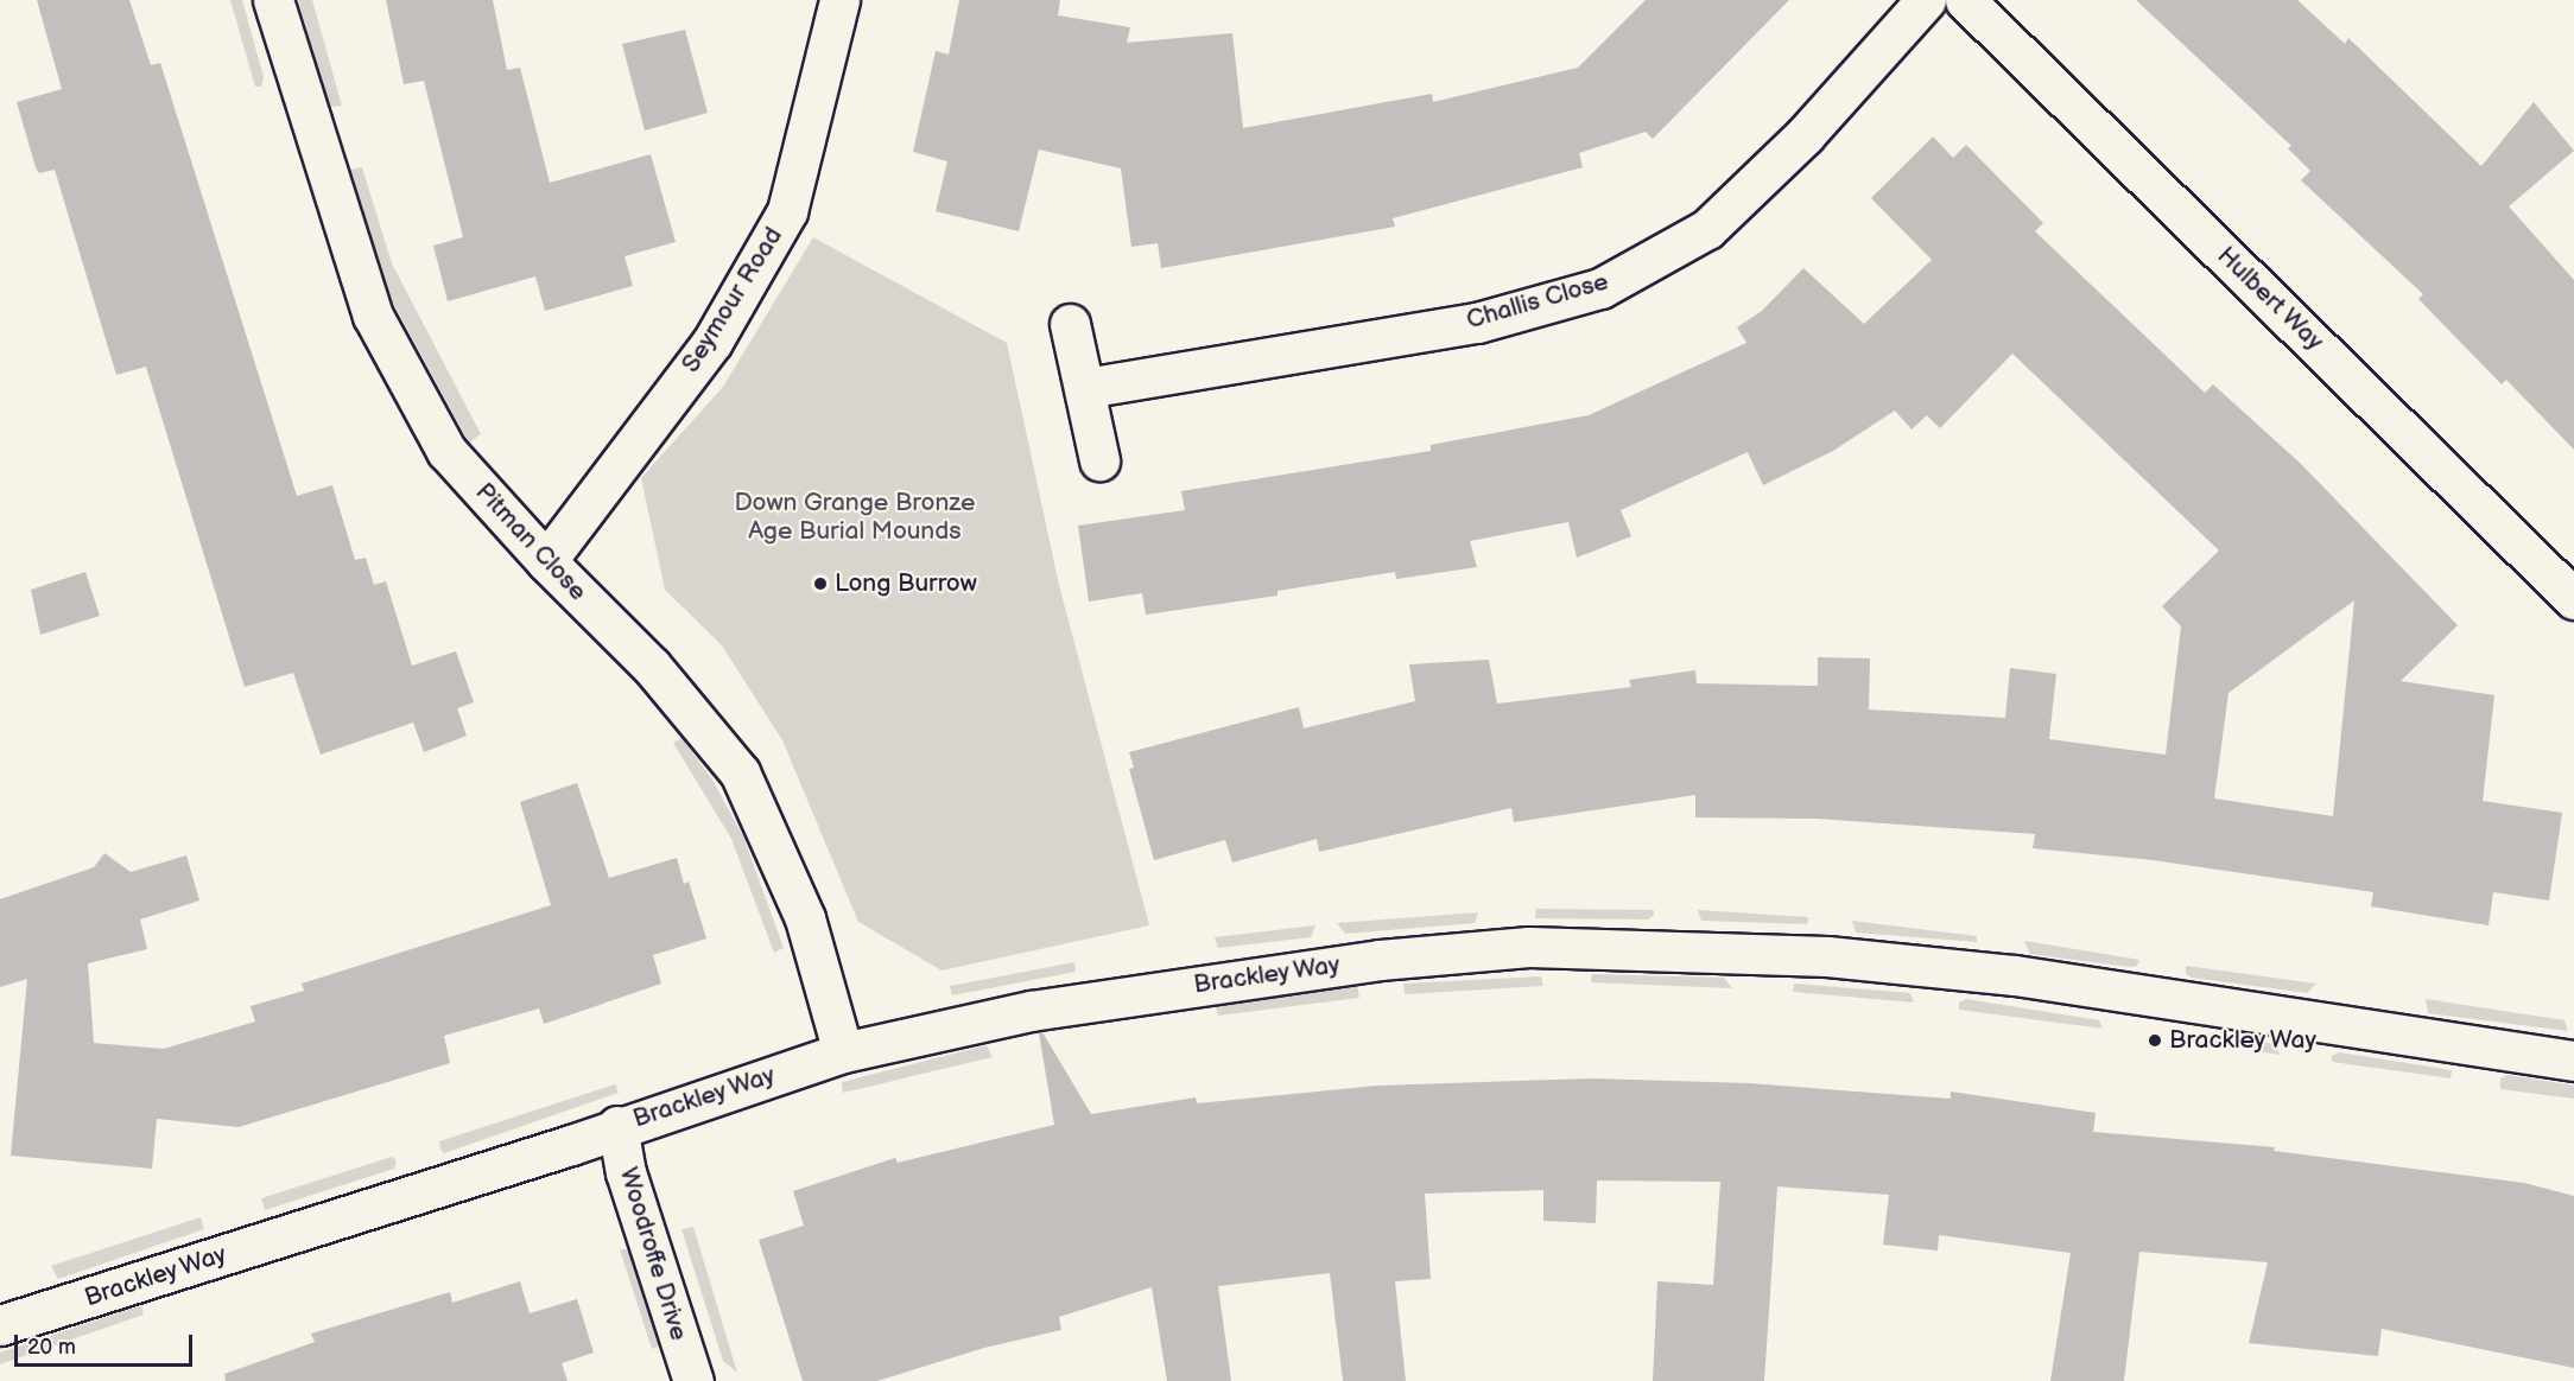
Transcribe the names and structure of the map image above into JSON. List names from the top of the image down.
{
  "streets": {
    "street": [
      "Hulbert Way",
      "Seymour Road",
      "Challis Close",
      "Pitman Close",
      "Brackley Way",
      "Woodroffe Drive"
    ]
  },
  "crossings": [
    ["Seymour Road", "Pitman Close"],
    ["Pitman Close", "Brackley Way"],
    ["Brackley Way", "Woodroffe Drive"]
  ],
  "parks": ["Down Grange Bronze Age Burial Mounds"],
  "places": ["Long Burrow", "Brackley Way"],
  "scale_bar": "20 m"
}
